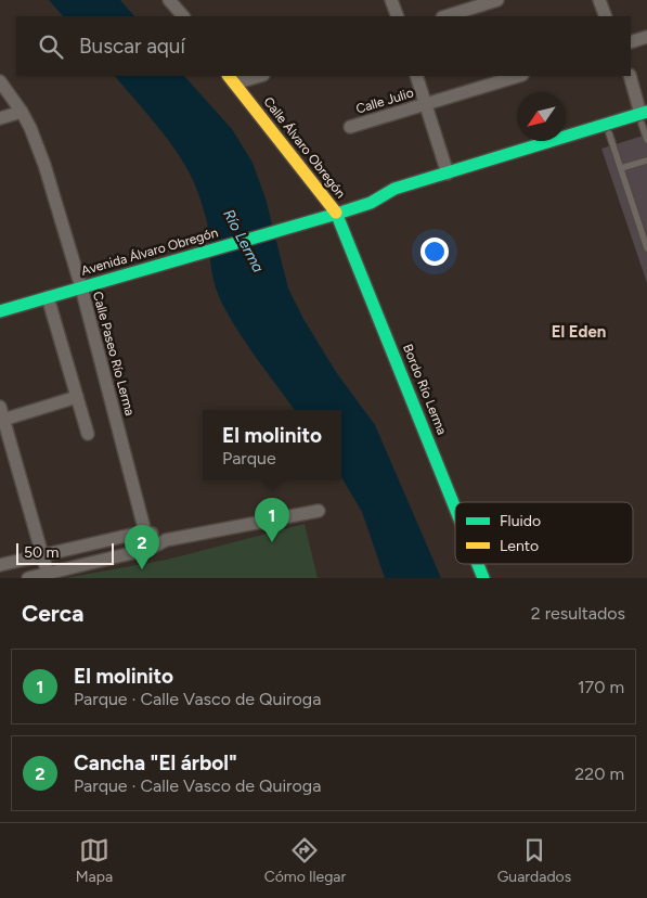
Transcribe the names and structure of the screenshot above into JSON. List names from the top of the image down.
{
  "streets": {
    "main road": ["Calle Álvaro Obregón", "Avenida Álvaro Obregón", "Bordo Río Lerma"],
    "street": ["Calle Julio", "Calle Paseo Río Lerma"]
  },
  "crossings": [
    ["Calle Álvaro Obregón", "Avenida Álvaro Obregón"],
    ["Calle Álvaro Obregón", "Bordo Río Lerma"],
    ["Avenida Álvaro Obregón", "Calle Paseo Río Lerma"],
    ["Avenida Álvaro Obregón", "Bordo Río Lerma"]
  ],
  "districts": ["El Eden"],
  "water": ["Río Lerma"],
  "legend": ["Fluido", "Lento"],
  "scale_bar": "50 m",
  "north": "bottom left",
  "page": {
    "search": "Buscar aquí",
    "popup": ["El molinito", "Parque"],
    "pins": ["1", "2"],
    "scale": "50 m",
    "heading": ["Cerca", "2 resultados"],
    "list": [
      {
        "mark": "1",
        "name": "El molinito",
        "note": "Parque · Calle Vasco de Quiroga",
        "value": "170 m"
      },
      {
        "mark": "2",
        "name": "Cancha \"El árbol\"",
        "note": "Parque · Calle Vasco de Quiroga",
        "value": "220 m"
      }
    ],
    "nav": ["Mapa", "Cómo llegar", "Guardados"]
  }
}
